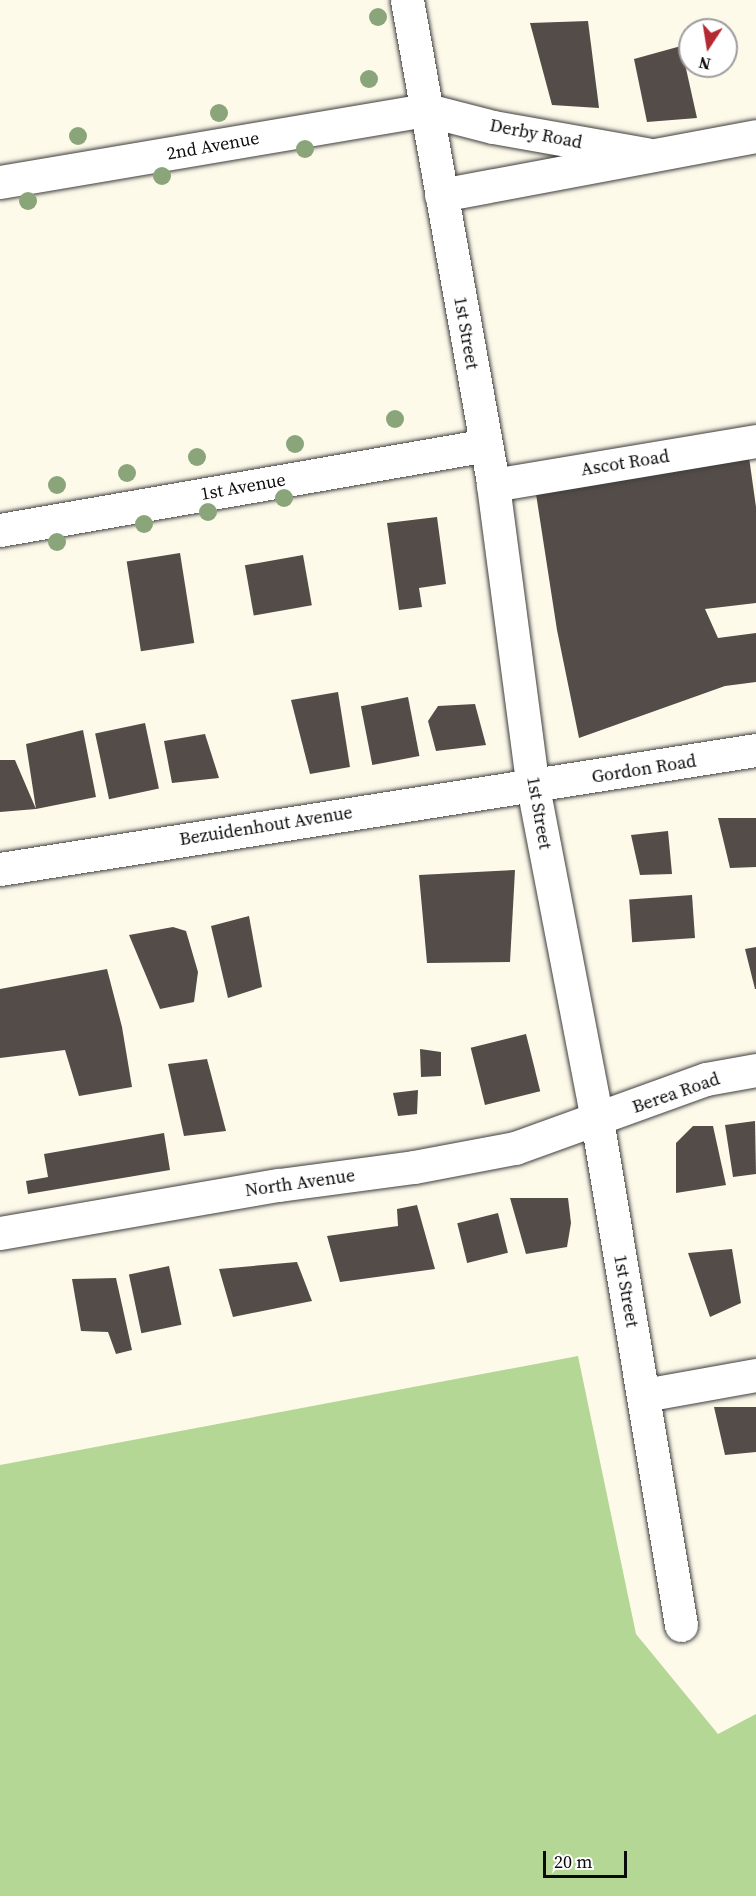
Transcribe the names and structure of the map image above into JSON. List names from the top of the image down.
{
  "streets": {
    "street": [
      "Derby Road",
      "2nd Avenue",
      "1st Street",
      "Ascot Road",
      "1st Avenue",
      "Gordon Road",
      "Bezuidenhout Avenue",
      "Berea Road",
      "North Avenue"
    ]
  },
  "crossings": [
    ["Derby Road", "2nd Avenue"],
    ["Derby Road", "1st Street"],
    ["2nd Avenue", "1st Street"],
    ["1st Street", "Ascot Road"],
    ["1st Street", "1st Avenue"],
    ["1st Street", "Gordon Road"],
    ["1st Street", "Bezuidenhout Avenue"],
    ["1st Street", "Berea Road"],
    ["1st Street", "North Avenue"],
    ["Gordon Road", "Bezuidenhout Avenue"],
    ["Berea Road", "North Avenue"]
  ],
  "scale_bar": "20 m",
  "north": "bottom"
}
